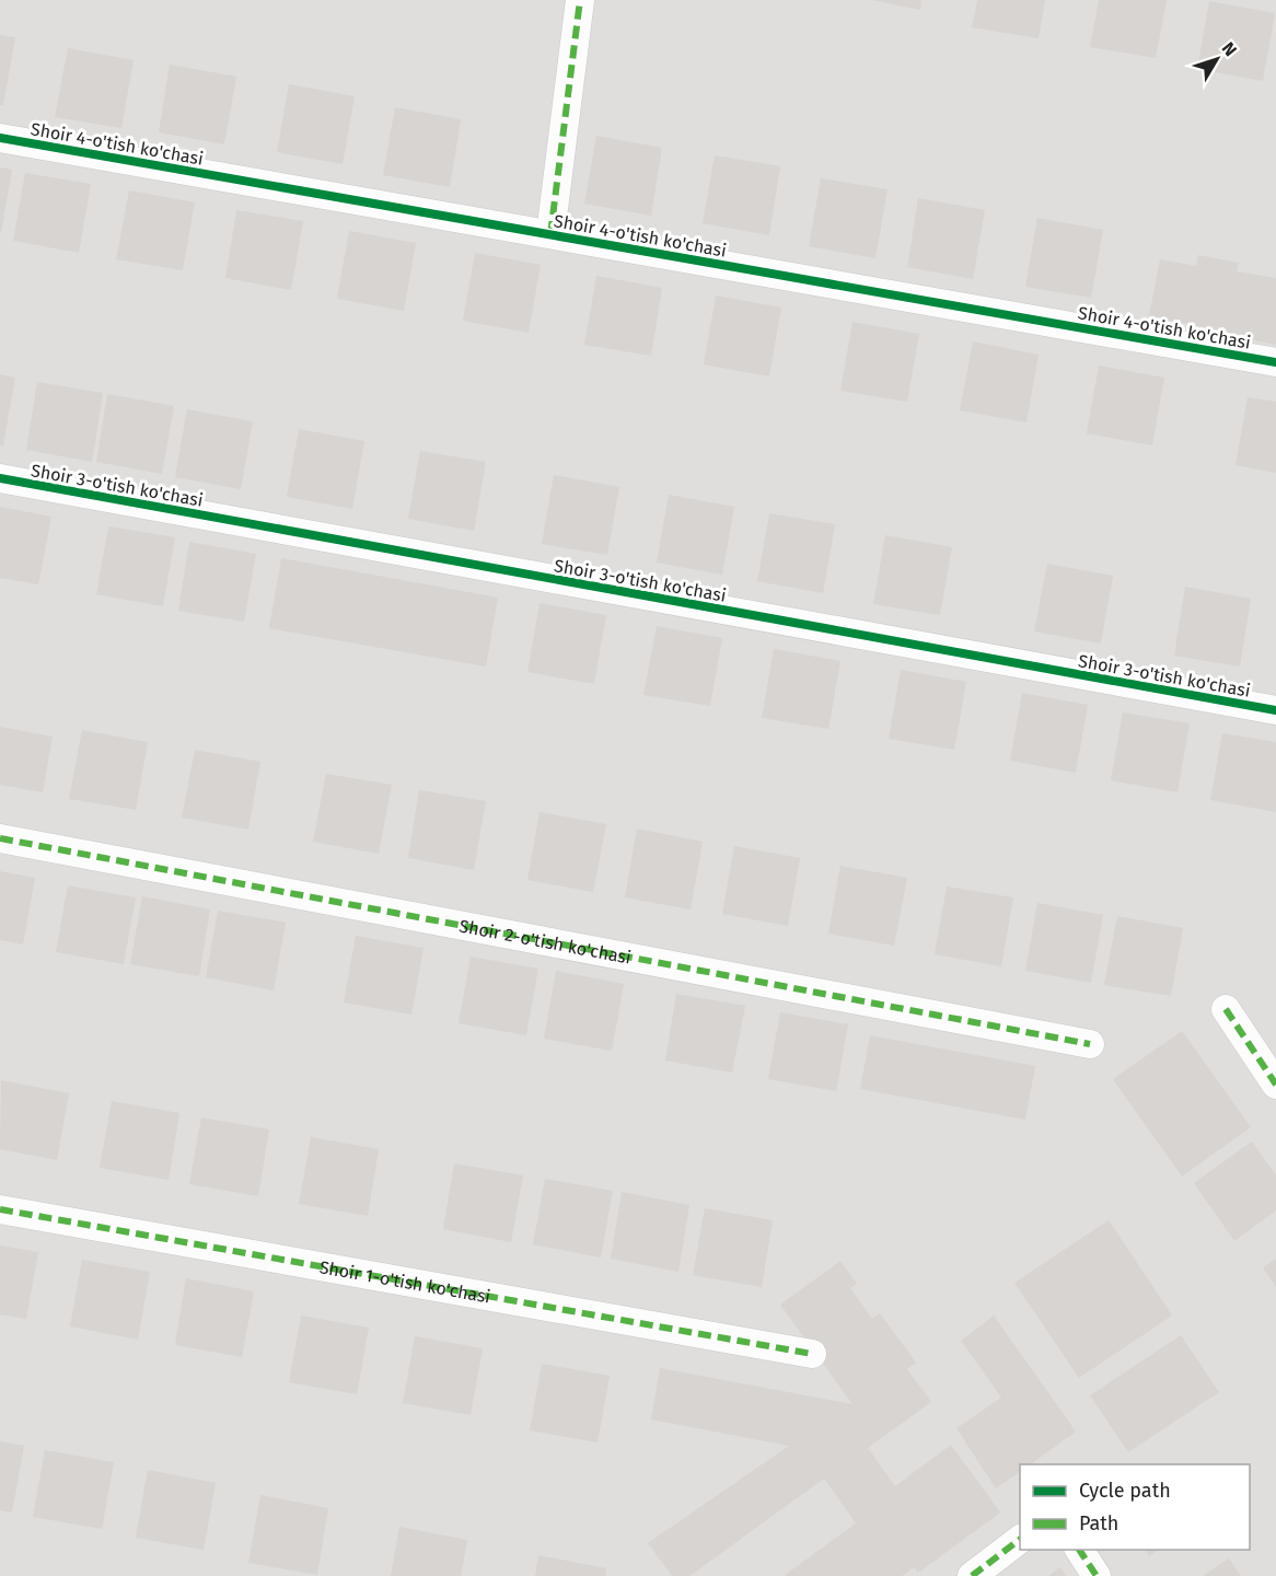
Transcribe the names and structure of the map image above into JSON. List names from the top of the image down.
{
  "streets": {
    "street": [
      "Shoir 4-o'tish ko'chasi",
      "Shoir 3-o'tish ko'chasi",
      "Shoir 2-o'tish ko'chasi",
      "Shoir 1-o'tish ko'chasi"
    ]
  },
  "legend": ["Cycle path", "Path"],
  "north": "top right"
}
